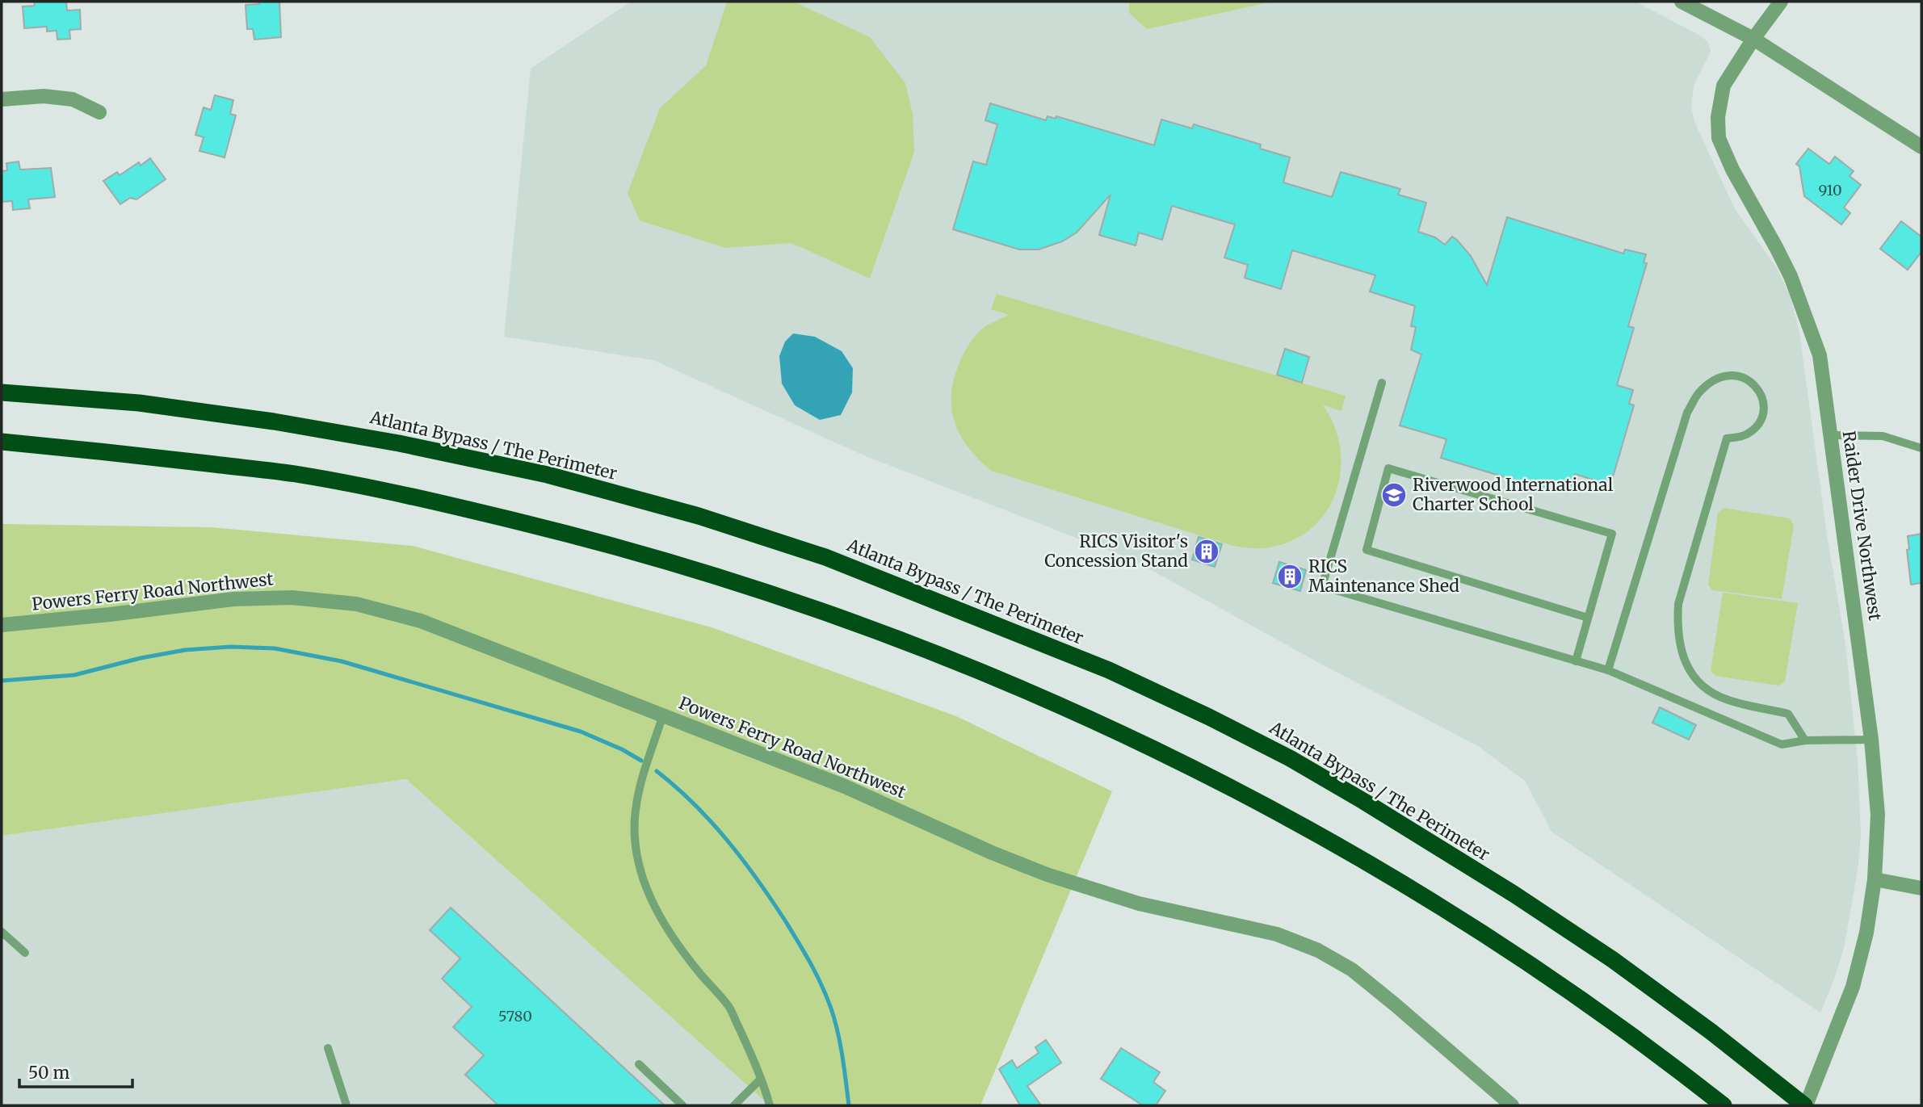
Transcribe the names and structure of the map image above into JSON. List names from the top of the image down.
{
  "streets": {
    "highway": ["Atlanta Bypass / The Perimeter"],
    "street": ["Raider Drive Northwest", "Powers Ferry Road Northwest"]
  },
  "crossings": [
    ["Atlanta Bypass / The Perimeter", "Raider Drive Northwest"]
  ],
  "places": {
    "school or university": ["Riverwood International Charter School"],
    "building": ["RICS Visitor's Concession Stand", "RICS Maintenance Shed"]
  },
  "house_numbers": ["910", "5780"],
  "scale_bar": "50 m"
}
